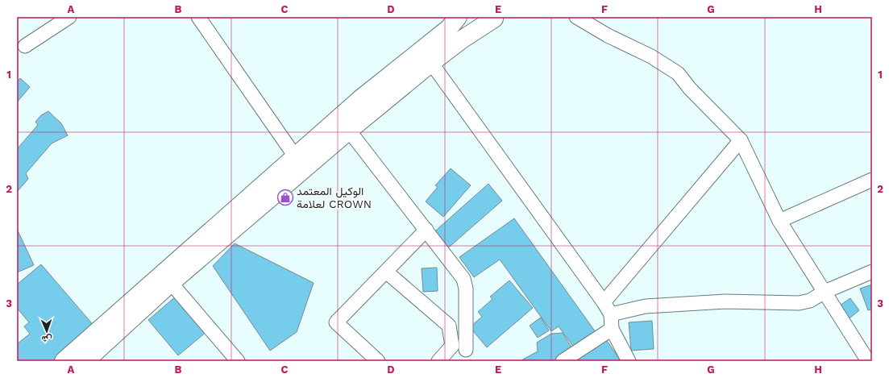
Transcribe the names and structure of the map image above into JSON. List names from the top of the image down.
{
  "places": {
    "shop": ["الوكيل المعتمد لعلامة CROWN"]
  },
  "north": "bottom",
  "grid": {
    "columns": [
      "A",
      "B",
      "C",
      "D",
      "E",
      "F",
      "G",
      "H"
    ],
    "rows": ["1", "2", "3"]
  }
}
